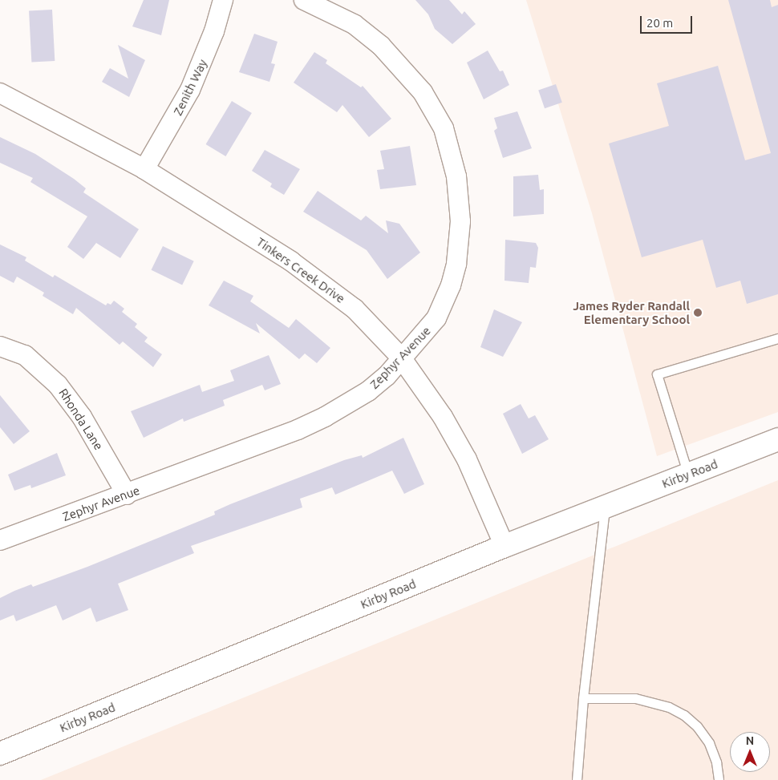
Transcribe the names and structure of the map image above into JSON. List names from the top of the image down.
{
  "streets": {
    "main road": ["Kirby Road"],
    "street": [
      "Zenith Way",
      "Tinkers Creek Drive",
      "Zephyr Avenue",
      "Rhonda Lane"
    ]
  },
  "crossings": [
    ["Zenith Way", "Tinkers Creek Drive"],
    ["Tinkers Creek Drive", "Zephyr Avenue"],
    ["Tinkers Creek Drive", "Kirby Road"],
    ["Zephyr Avenue", "Rhonda Lane"]
  ],
  "places": ["James Ryder Randall Elementary School"],
  "scale_bar": "20 m",
  "north": "top"
}
